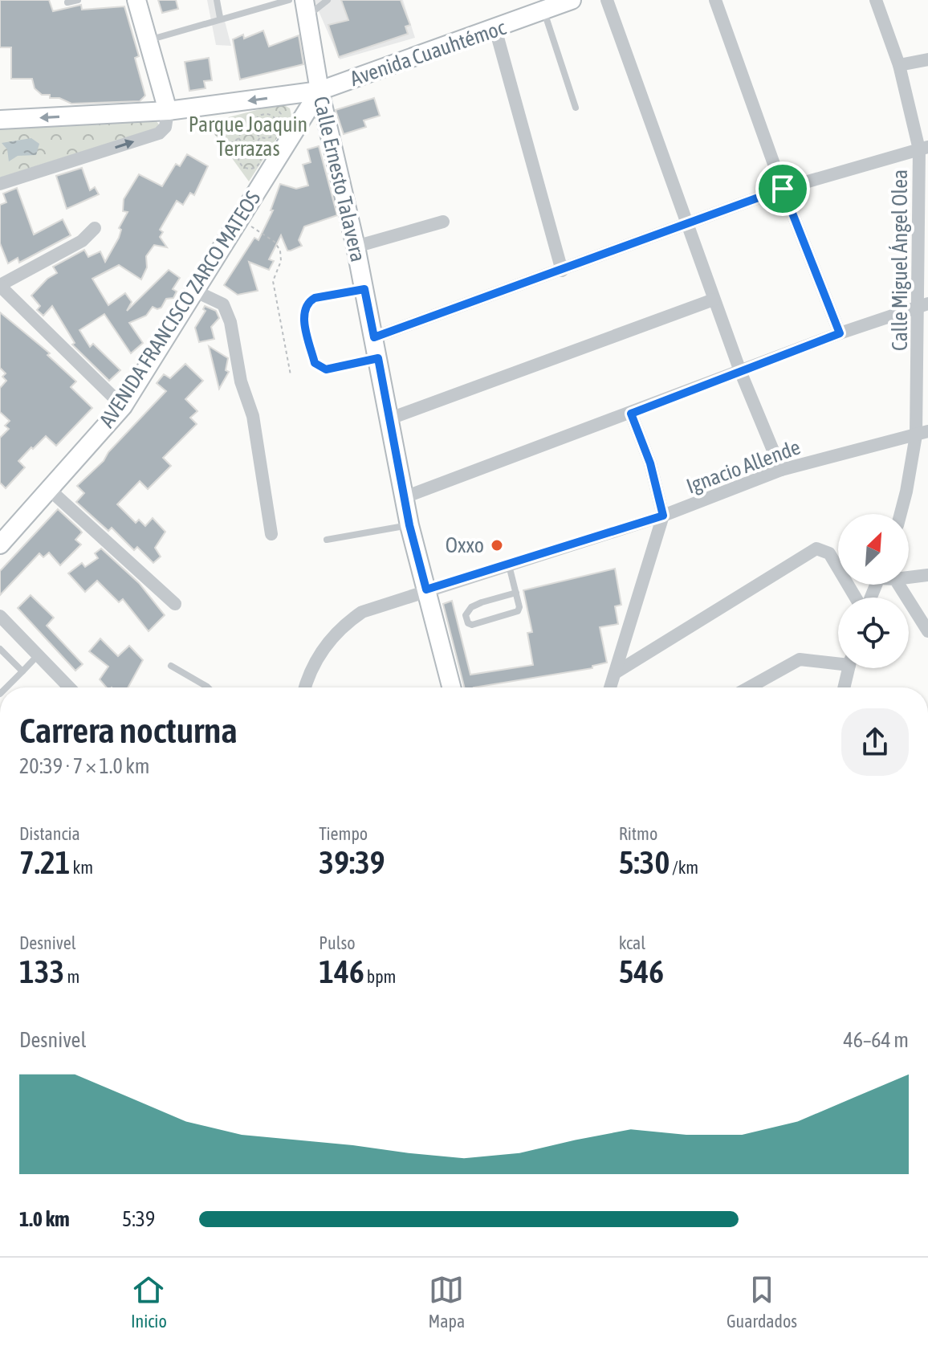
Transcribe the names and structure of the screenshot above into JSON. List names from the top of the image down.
{
  "streets": {
    "street": [
      "Avenida Cuauhtémoc",
      "Calle Ernesto Talavera",
      "Calle Miguel Ángel Olea",
      "AVENIDA FRANCISCO ZARCO MATEOS",
      "Ignacio Allende"
    ]
  },
  "crossings": [
    ["Avenida Cuauhtémoc", "Calle Ernesto Talavera"],
    ["Avenida Cuauhtémoc", "AVENIDA FRANCISCO ZARCO MATEOS"],
    ["Calle Ernesto Talavera", "AVENIDA FRANCISCO ZARCO MATEOS"],
    ["Calle Ernesto Talavera", "Ignacio Allende"],
    ["Calle Miguel Ángel Olea", "Ignacio Allende"]
  ],
  "parks": ["Parque Joaquin Terrazas"],
  "places": ["Oxxo"],
  "north": "top right",
  "page": {
    "heading": ["Carrera nocturna", "20:39 · 7 × 1.0 km"],
    "stats": [
      ["Distancia", "7.21 km"],
      ["Tiempo", "39:39"],
      ["Ritmo", "5:30 /km"],
      ["Desnivel", "133 m"],
      ["Pulso", "146 bpm"],
      ["kcal", "546"]
    ],
    "chart": ["Desnivel", "46–64 m"],
    "list": [
      {
        "name": "1.0 km",
        "note": "5:39"
      }
    ],
    "tabs": ["Inicio", "Mapa", "Guardados"]
  }
}
